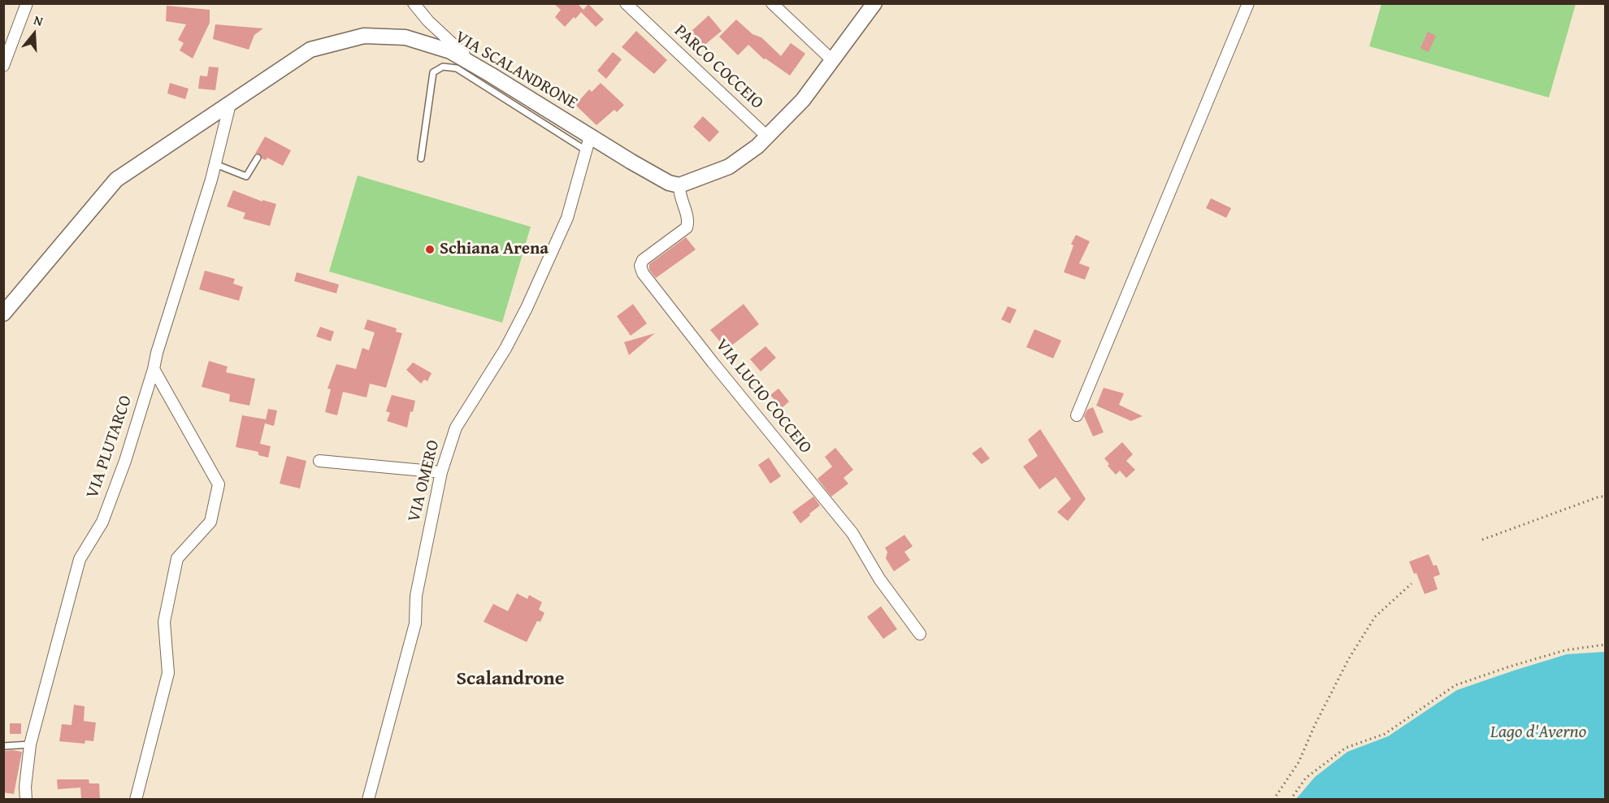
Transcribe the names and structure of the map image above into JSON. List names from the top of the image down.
{
  "streets": {
    "street": [
      "PARCO COCCEIO",
      "VIA SCALANDRONE",
      "VIA LUCIO COCCEIO",
      "VIA PLUTARCO",
      "VIA OMERO"
    ]
  },
  "crossings": [
    ["VIA SCALANDRONE", "VIA LUCIO COCCEIO"],
    ["VIA SCALANDRONE", "VIA PLUTARCO"],
    ["VIA SCALANDRONE", "VIA OMERO"]
  ],
  "districts": ["Scalandrone"],
  "water": ["Lago d'Averno"],
  "places": ["Schiana Arena"],
  "north": "top"
}
